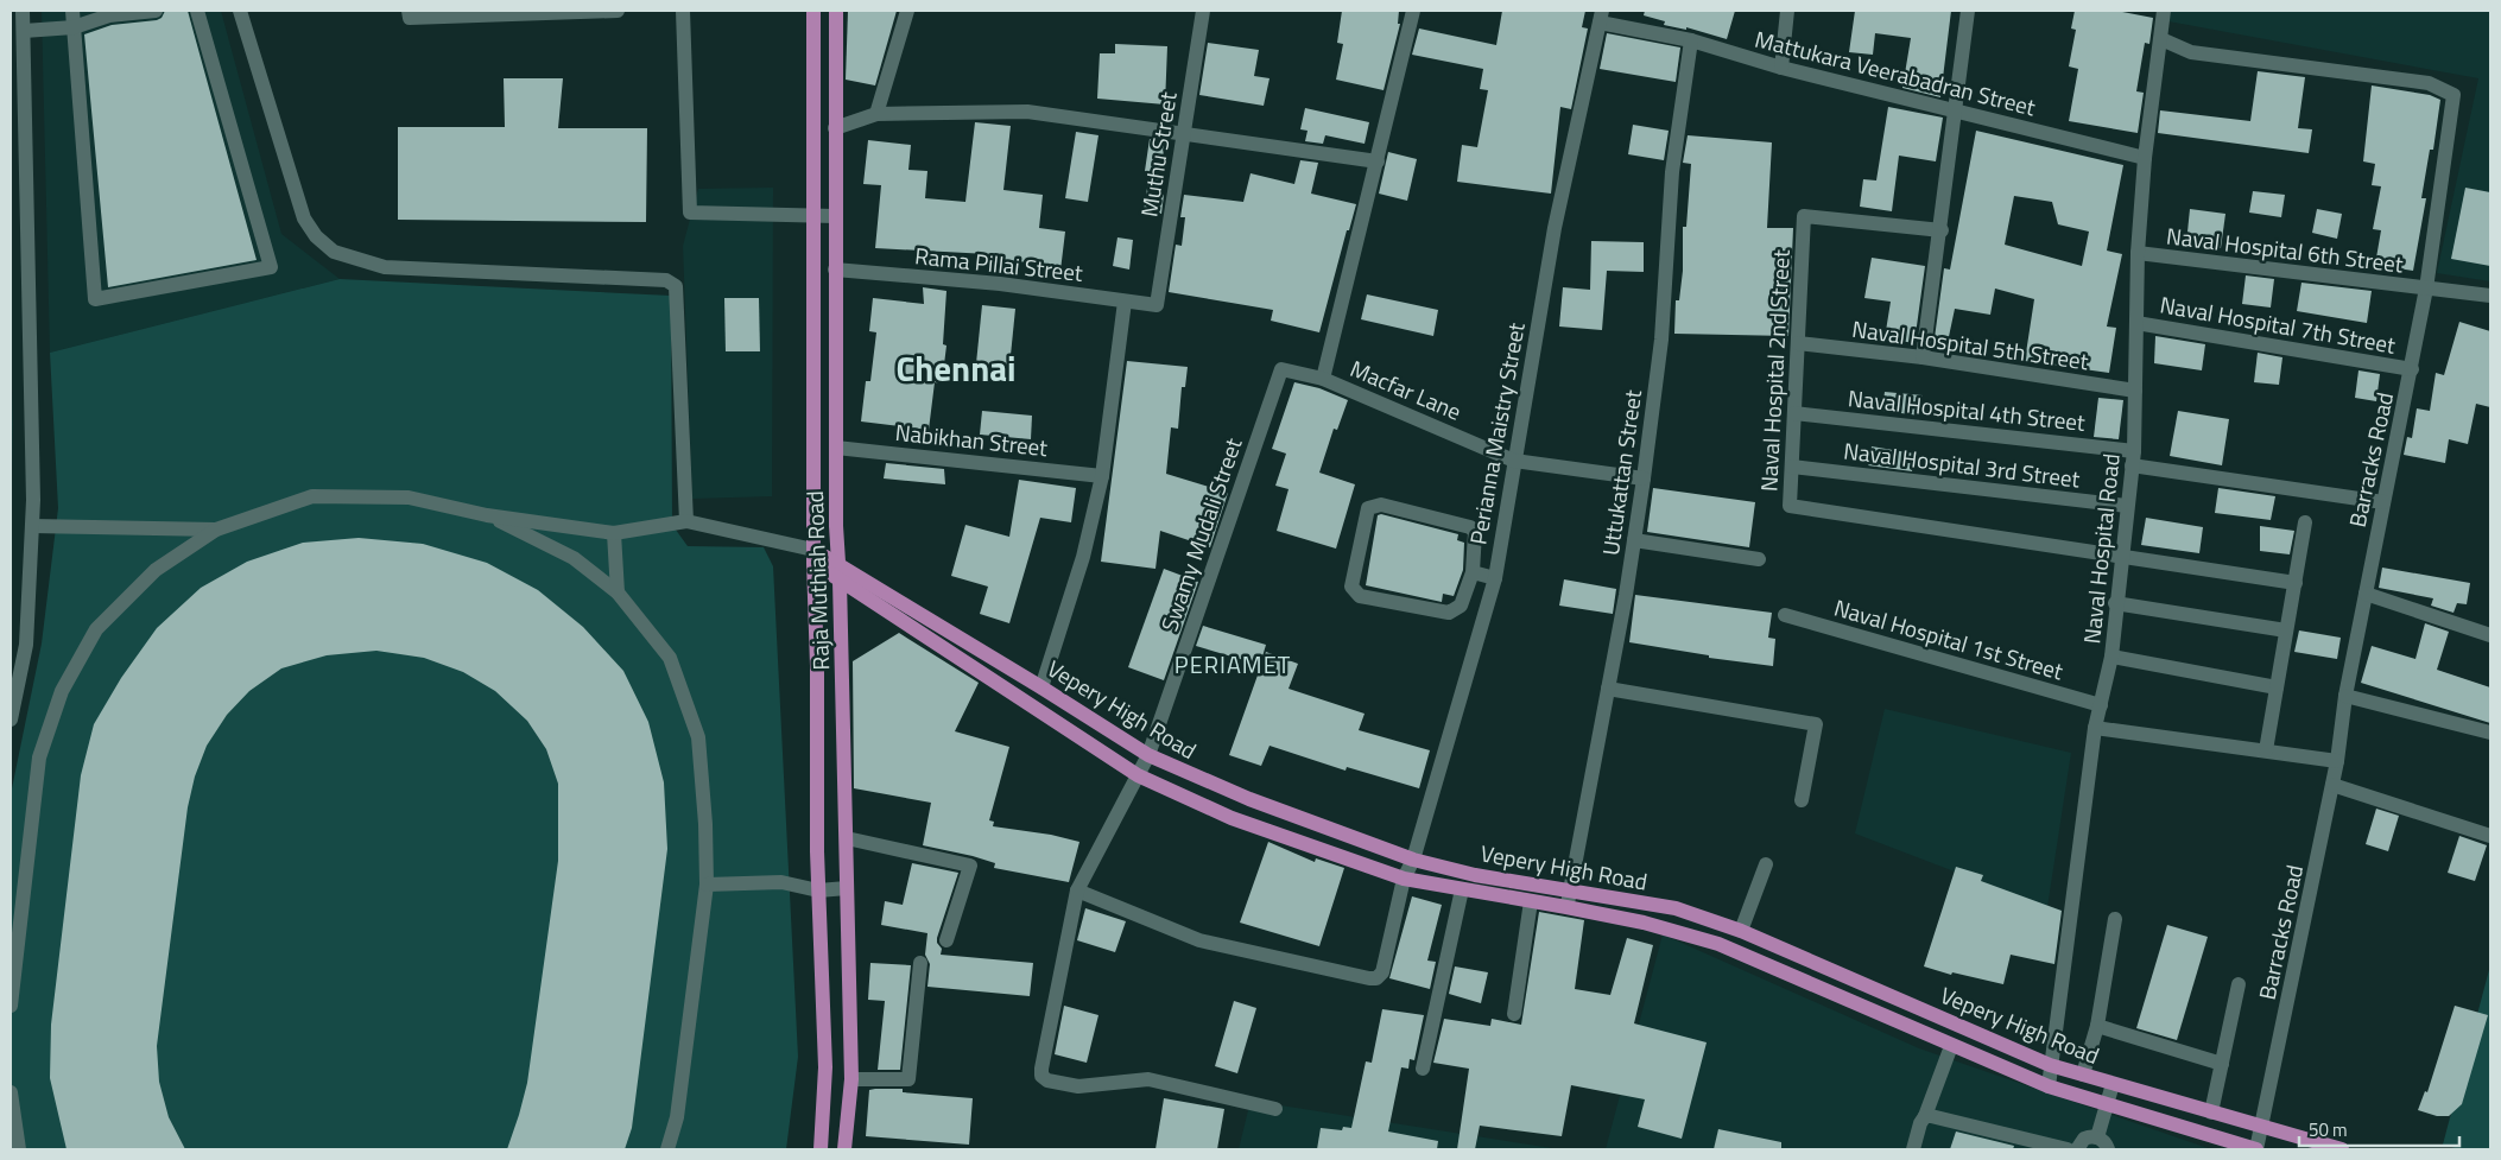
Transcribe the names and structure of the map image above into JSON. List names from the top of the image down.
{
  "streets": {
    "main road": ["Raja Muthiah Road", "Vepery High Road"],
    "street": [
      "Mattukara Veerabadran Street",
      "Muthu Street",
      "Naval Hospital 6th Street",
      "Rama Pillai Street",
      "Naval Hospital 7th Street",
      "Naval Hospital 5th Street",
      "Naval Hospital 2nd Street",
      "Macfar Lane",
      "Naval Hospital 4th Street",
      "Perianna Maistry Street",
      "Nabikhan Street",
      "Barracks Road",
      "Naval Hospital 3rd Street",
      "Uttukattan Street",
      "Swamy Mudali Street",
      "Naval Hospital Road",
      "Naval Hospital 1st Street"
    ]
  },
  "crossings": [
    ["Mattukara Veerabadran Street", "Perianna Maistry Street"],
    ["Mattukara Veerabadran Street", "Uttukattan Street"],
    ["Mattukara Veerabadran Street", "Naval Hospital Road"],
    ["Muthu Street", "Rama Pillai Street"],
    ["Naval Hospital 6th Street", "Barracks Road"],
    ["Naval Hospital 6th Street", "Naval Hospital Road"],
    ["Rama Pillai Street", "Raja Muthiah Road"],
    ["Naval Hospital 7th Street", "Barracks Road"],
    ["Naval Hospital 7th Street", "Naval Hospital Road"],
    ["Naval Hospital 5th Street", "Naval Hospital 2nd Street"],
    ["Naval Hospital 5th Street", "Naval Hospital Road"],
    ["Naval Hospital 2nd Street", "Naval Hospital 4th Street"],
    ["Naval Hospital 2nd Street", "Naval Hospital 3rd Street"],
    ["Naval Hospital 2nd Street", "Naval Hospital Road"],
    ["Macfar Lane", "Perianna Maistry Street"],
    ["Macfar Lane", "Uttukattan Street"],
    ["Macfar Lane", "Swamy Mudali Street"],
    ["Naval Hospital 4th Street", "Barracks Road"],
    ["Naval Hospital 4th Street", "Naval Hospital Road"],
    ["Perianna Maistry Street", "Vepery High Road"],
    ["Nabikhan Street", "Raja Muthiah Road"],
    ["Barracks Road", "Naval Hospital Road"],
    ["Barracks Road", "Vepery High Road"],
    ["Naval Hospital 3rd Street", "Naval Hospital Road"],
    ["Uttukattan Street", "Vepery High Road"],
    ["Swamy Mudali Street", "Vepery High Road"],
    ["Naval Hospital Road", "Naval Hospital 1st Street"],
    ["Naval Hospital Road", "Vepery High Road"],
    ["Raja Muthiah Road", "Vepery High Road"]
  ],
  "districts": ["Chennai", "PERIAMET"],
  "scale_bar": "50 m"
}
